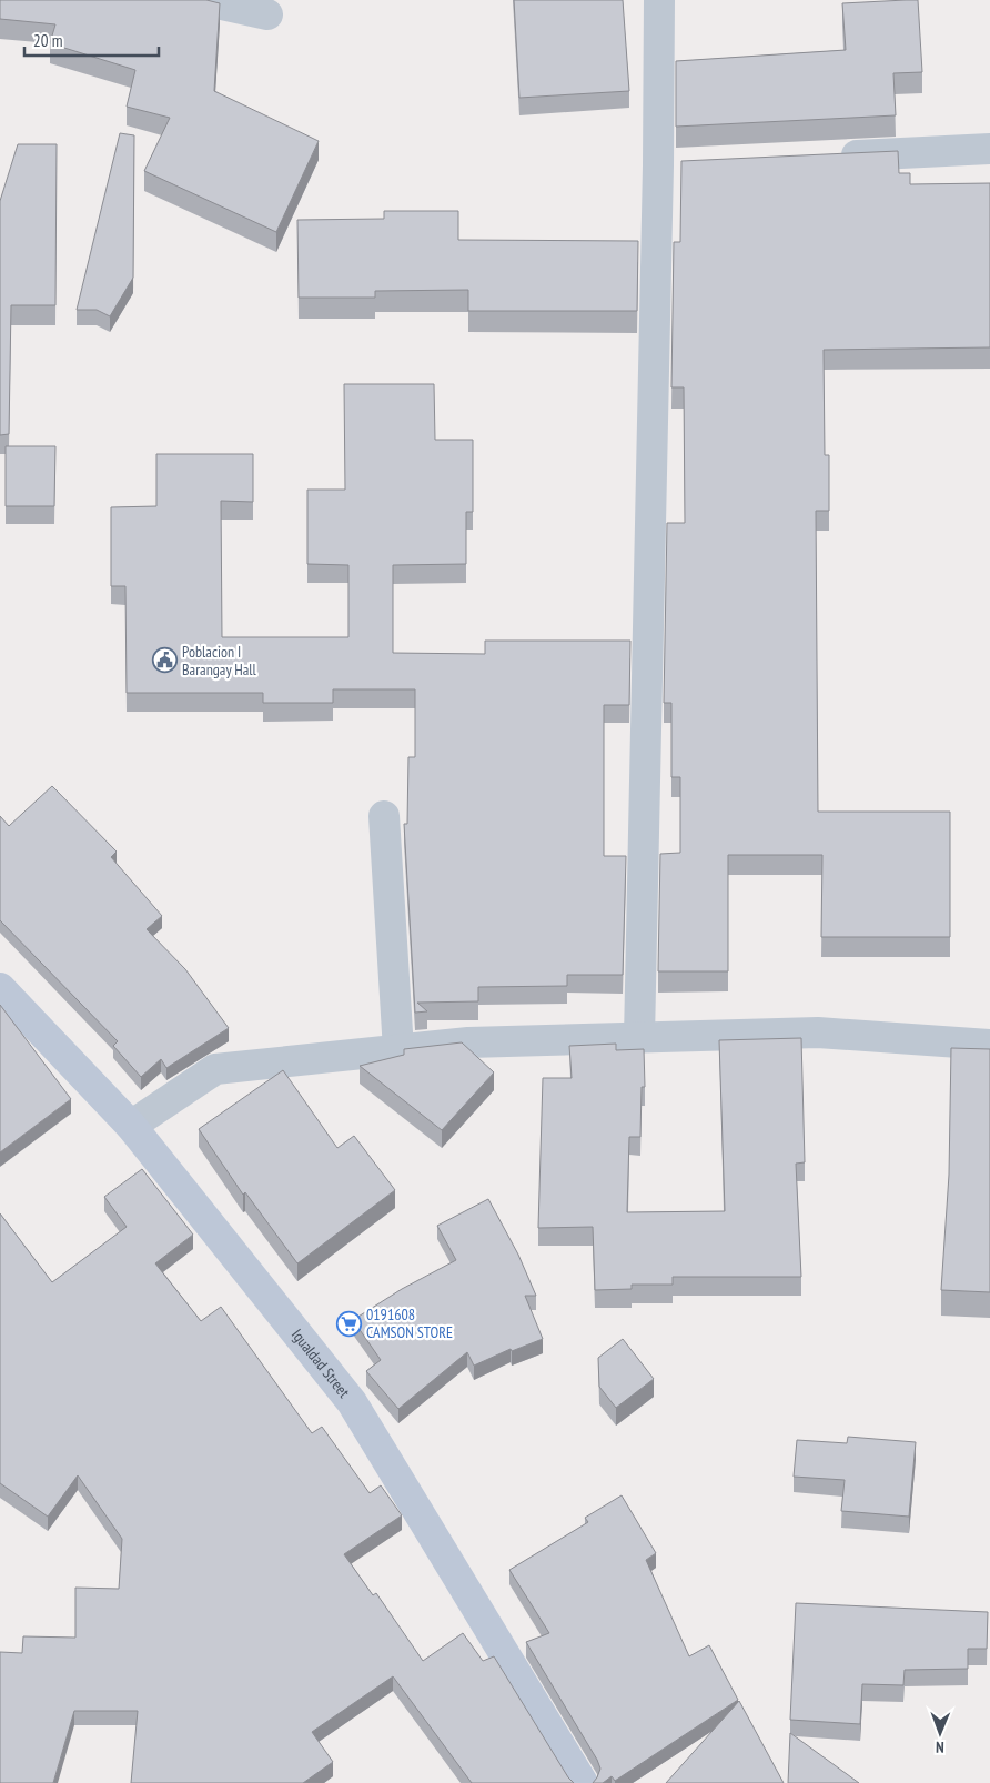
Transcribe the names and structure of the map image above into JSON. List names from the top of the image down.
{
  "streets": {
    "street": ["Igualdad Street"]
  },
  "places": {
    "public building": ["Poblacion I Barangay Hall"],
    "supermarket": ["0191608 CAMSON STORE"]
  },
  "scale_bar": "20 m",
  "north": "bottom"
}
